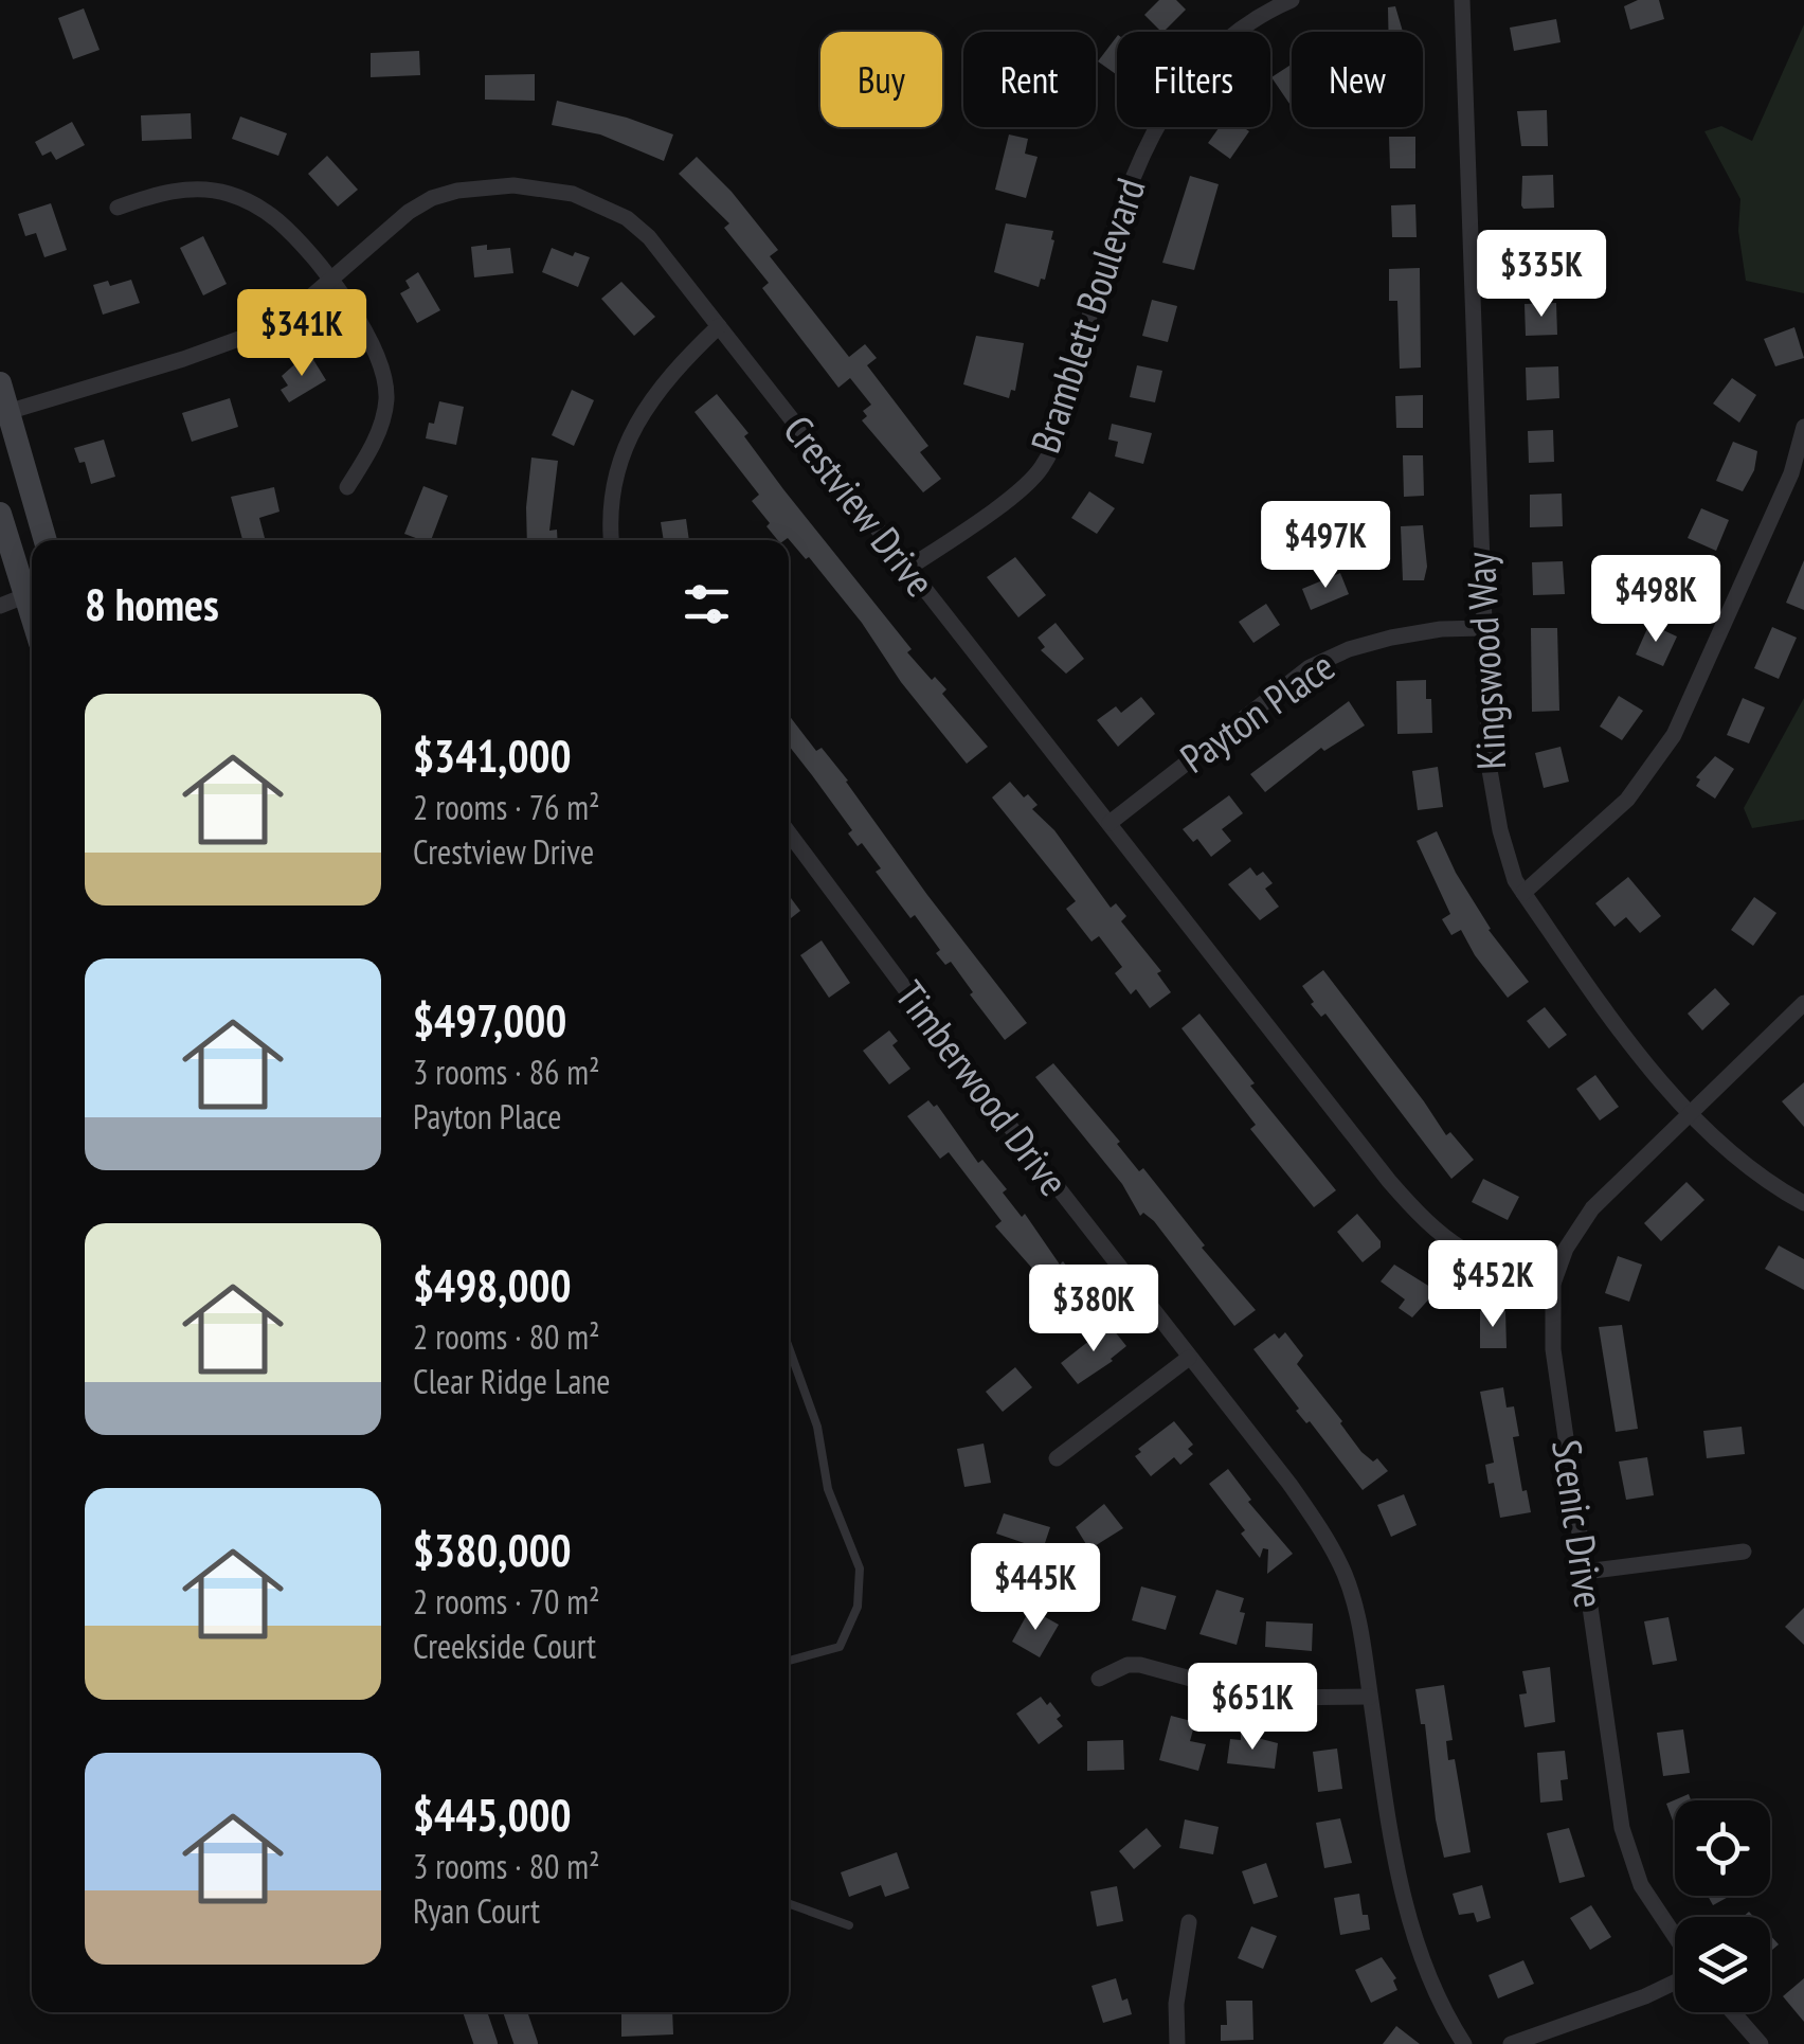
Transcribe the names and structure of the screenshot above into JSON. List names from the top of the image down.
{
  "streets": {
    "street": [
      "Bramblett Boulevard",
      "Crestview Drive",
      "Kingswood Way",
      "Payton Place",
      "Timberwood Drive",
      "Scenic Drive"
    ]
  },
  "crossings": [
    ["Bramblett Boulevard", "Crestview Drive"],
    ["Crestview Drive", "Payton Place"],
    ["Crestview Drive", "Scenic Drive"],
    ["Kingswood Way", "Payton Place"],
    ["Kingswood Way", "Scenic Drive"]
  ],
  "page": {
    "chip": [
      "Buy",
      "Rent",
      "Filters",
      "New"
    ],
    "price": [
      "$335K",
      "$341K",
      "$497K",
      "$498K",
      "$452K",
      "$380K",
      "$445K",
      "$651K"
    ],
    "heading": "8 homes",
    "list": [
      {
        "name": "$341,000",
        "note": "2 rooms · 76 m² · Crestview Drive"
      },
      {
        "name": "$497,000",
        "note": "3 rooms · 86 m² · Payton Place"
      },
      {
        "name": "$498,000",
        "note": "2 rooms · 80 m² · Clear Ridge Lane"
      },
      {
        "name": "$380,000",
        "note": "2 rooms · 70 m² · Creekside Court"
      },
      {
        "name": "$445,000",
        "note": "3 rooms · 80 m² · Ryan Court"
      }
    ]
  }
}
